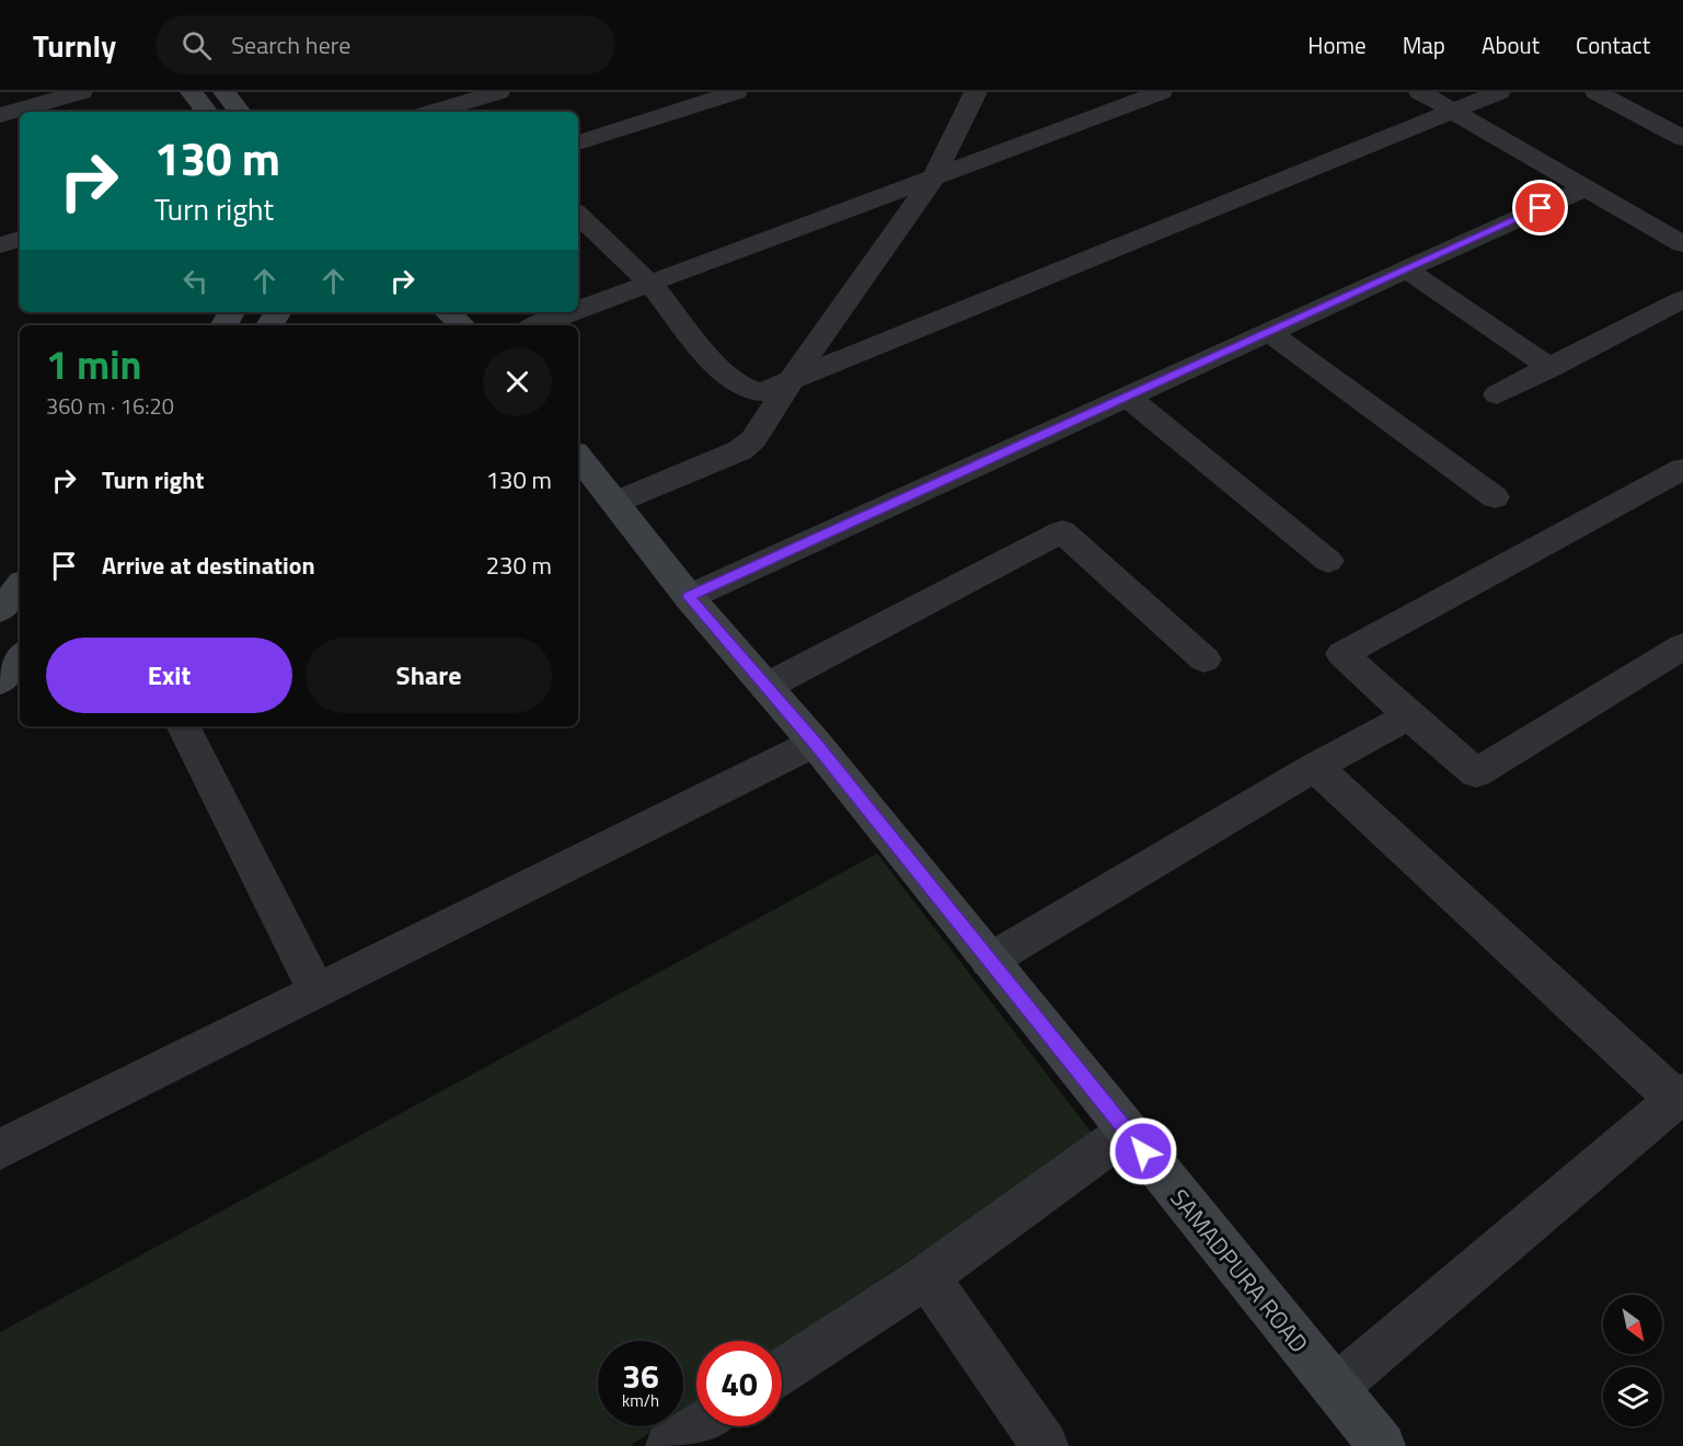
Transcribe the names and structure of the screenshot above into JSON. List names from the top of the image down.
{
  "streets": {
    "street": ["SAMADPURA ROAD"]
  },
  "north": "bottom right",
  "page": {
    "header": "Turnly",
    "search": "Search here",
    "nav": [
      "Home",
      "Map",
      "About",
      "Contact"
    ],
    "turn": ["130 m", "Turn right"],
    "heading": ["1 min", "360 m · 16:20"],
    "list": [
      {
        "name": "Turn right",
        "value": "130 m"
      },
      {
        "name": "Arrive at destination",
        "value": "230 m"
      }
    ],
    "buttons": ["Exit", "Share"],
    "speed": "36 km/h",
    "limit": "40"
  }
}
